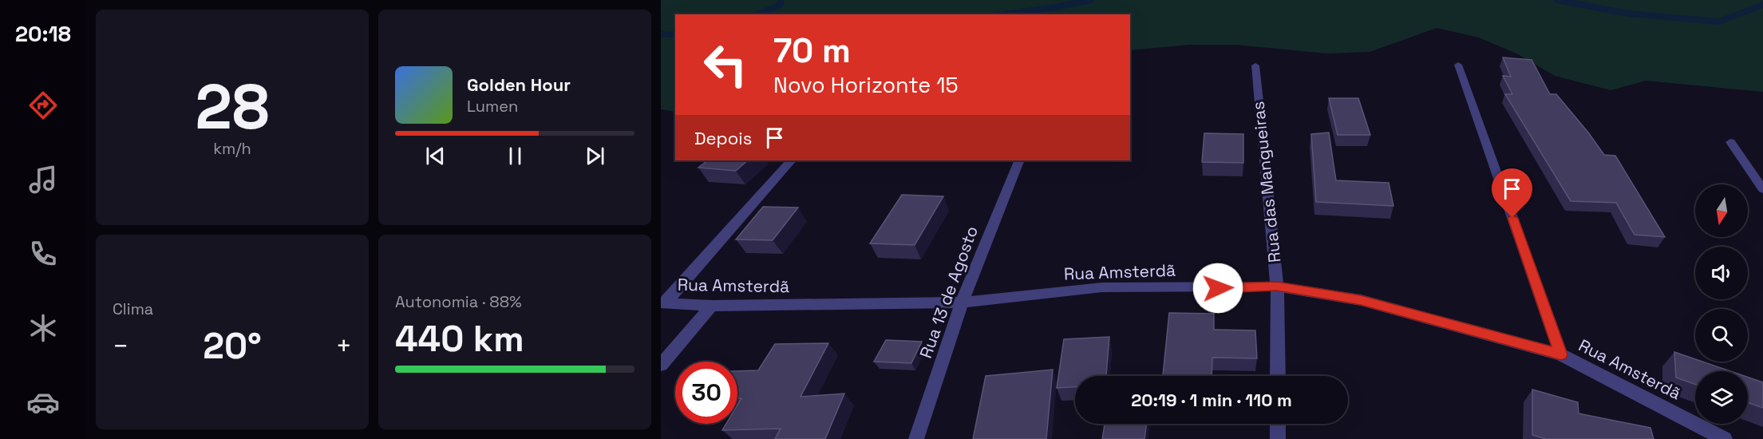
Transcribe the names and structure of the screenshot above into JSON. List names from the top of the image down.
{
  "streets": {
    "street": ["Rua das Mangueiras", "Rua Amsterdã", "Rua 13 de Agosto"]
  },
  "crossings": [
    ["Rua das Mangueiras", "Rua Amsterdã"],
    ["Rua Amsterdã", "Rua 13 de Agosto"]
  ],
  "north": "bottom",
  "page": {
    "tabs": "20:18",
    "tile": [
      ["28", "km/h"],
      "Clima",
      ["Autonomia · 88%", "440 km"]
    ],
    "turn": ["70 m", "Novo Horizonte 15"],
    "song": ["Golden Hour", "Lumen"],
    "then": "Depois",
    "heat": ["−", "20°", "+"],
    "limit": "30",
    "trip": "20:19 · 1 min · 110 m"
  }
}
